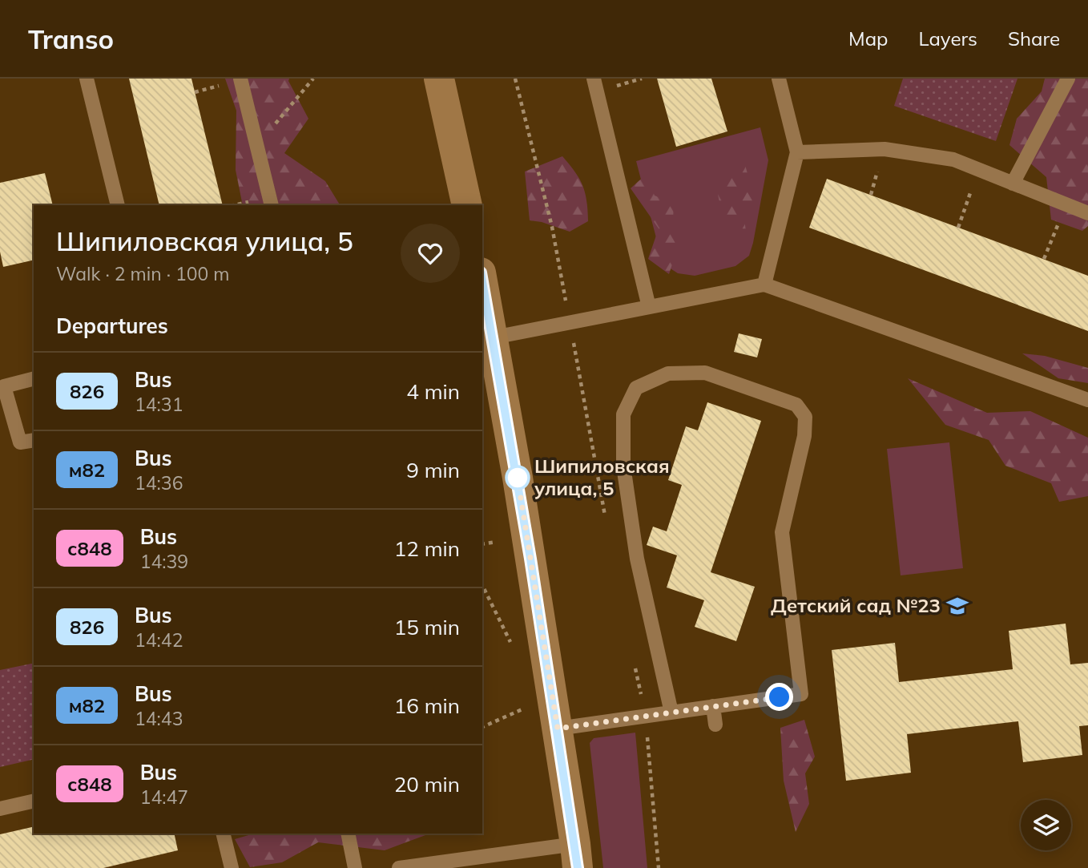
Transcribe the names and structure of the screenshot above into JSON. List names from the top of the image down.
{
  "places": {
    "other": ["Шипиловская улица, 5"],
    "school or university": ["Детский сад №23"]
  },
  "lines": ["bus line 826"],
  "page": {
    "header": "Transo",
    "nav": ["Map", "Layers", "Share"],
    "heading": [
      ["Шипиловская улица, 5", "Walk · 2 min · 100 m"],
      "Departures"
    ],
    "list": [
      {
        "mark": "826",
        "name": "Bus",
        "note": "14:31",
        "value": "4 min"
      },
      {
        "mark": "м82",
        "name": "Bus",
        "note": "14:36",
        "value": "9 min"
      },
      {
        "mark": "с848",
        "name": "Bus",
        "note": "14:39",
        "value": "12 min"
      },
      {
        "mark": "826",
        "name": "Bus",
        "note": "14:42",
        "value": "15 min"
      },
      {
        "mark": "м82",
        "name": "Bus",
        "note": "14:43",
        "value": "16 min"
      },
      {
        "mark": "с848",
        "name": "Bus",
        "note": "14:47",
        "value": "20 min"
      }
    ]
  }
}
